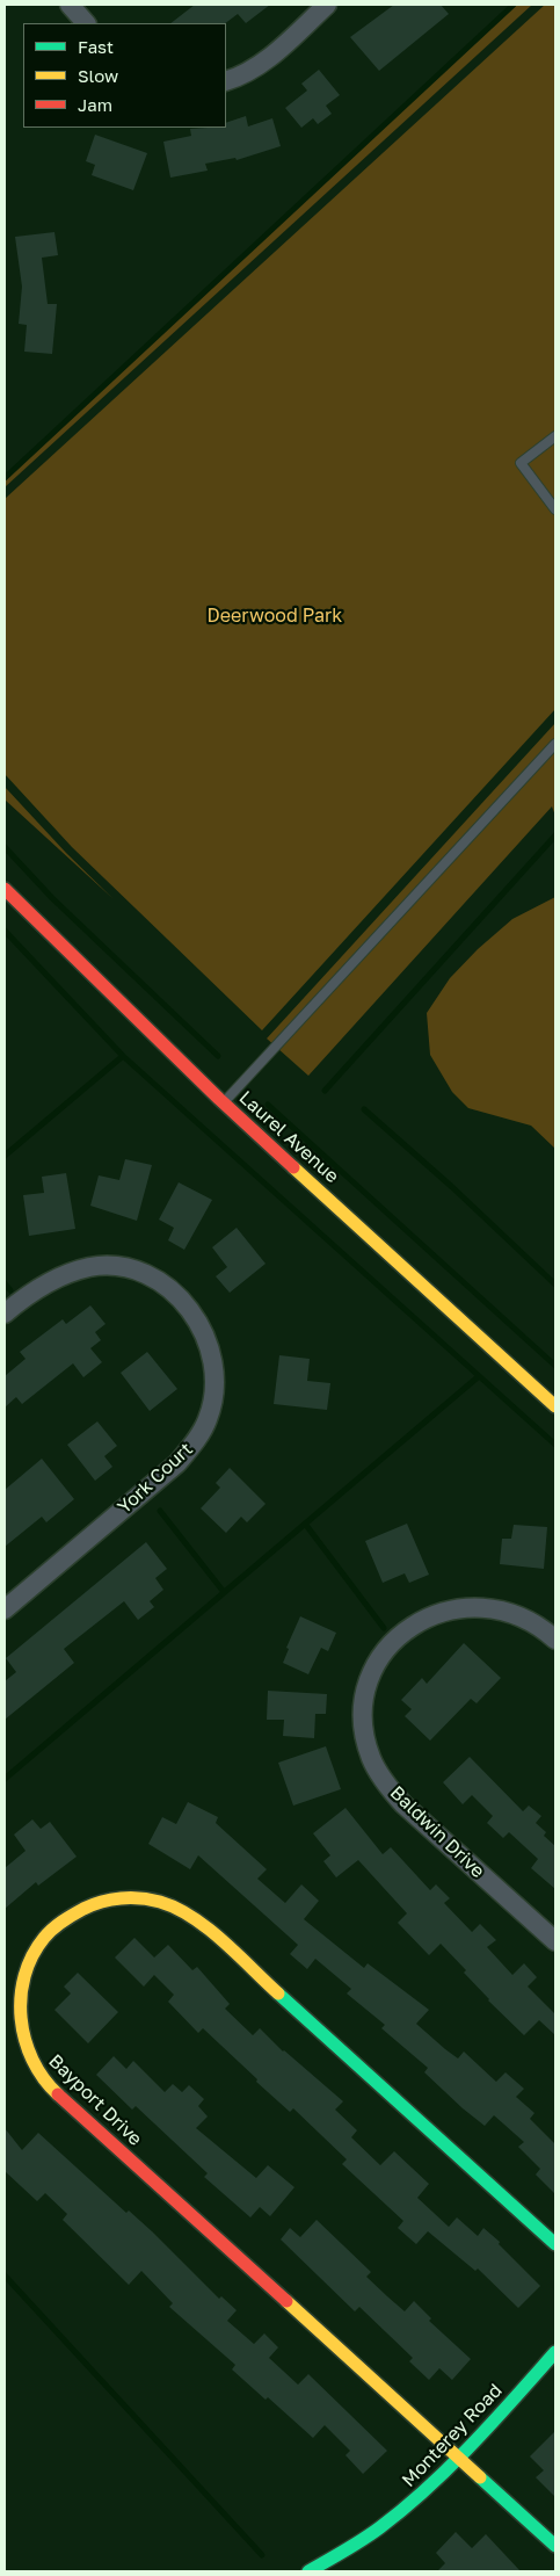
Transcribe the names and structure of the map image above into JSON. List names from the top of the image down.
{
  "streets": {
    "street": [
      "Laurel Avenue",
      "York Court",
      "Baldwin Drive",
      "Bayport Drive",
      "Monterey Road"
    ]
  },
  "crossings": [
    ["Bayport Drive", "Monterey Road"]
  ],
  "parks": ["Deerwood Park"],
  "legend": ["Fast", "Slow", "Jam"]
}
